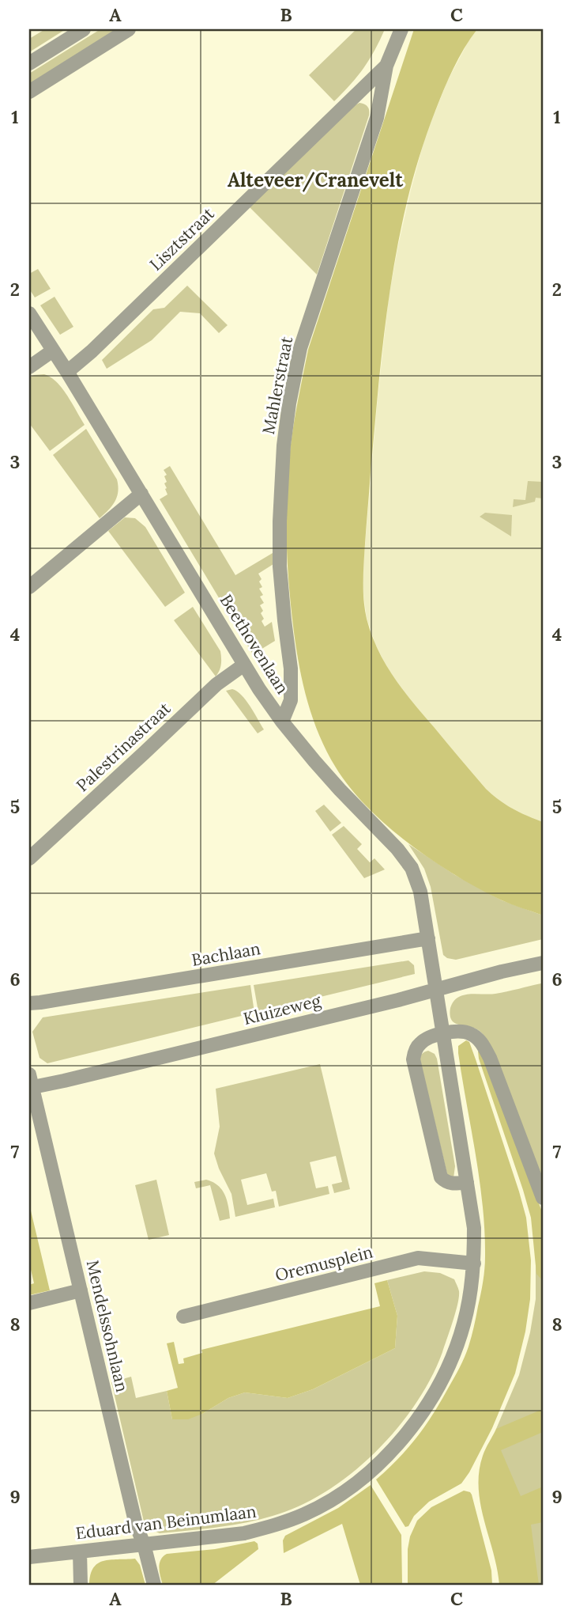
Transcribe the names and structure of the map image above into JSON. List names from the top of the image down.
{
  "streets": {
    "street": [
      "Lisztstraat",
      "Mahlerstraat",
      "Beethovenlaan",
      "Palestrinastraat",
      "Bachlaan",
      "Kluizeweg",
      "Oremusplein",
      "Mendelssohnlaan",
      "Eduard van Beinumlaan"
    ]
  },
  "crossings": [
    ["Lisztstraat", "Mahlerstraat"],
    ["Lisztstraat", "Beethovenlaan"],
    ["Mahlerstraat", "Beethovenlaan"],
    ["Beethovenlaan", "Palestrinastraat"],
    ["Beethovenlaan", "Bachlaan"],
    ["Beethovenlaan", "Kluizeweg"],
    ["Beethovenlaan", "Eduard van Beinumlaan"],
    ["Kluizeweg", "Mendelssohnlaan"],
    ["Kluizeweg", "Eduard van Beinumlaan"],
    ["Oremusplein", "Eduard van Beinumlaan"],
    ["Mendelssohnlaan", "Eduard van Beinumlaan"]
  ],
  "districts": ["Alteveer/Cranevelt"],
  "grid": {
    "columns": ["A", "B", "C"],
    "rows": [
      "1",
      "2",
      "3",
      "4",
      "5",
      "6",
      "7",
      "8",
      "9"
    ]
  }
}
